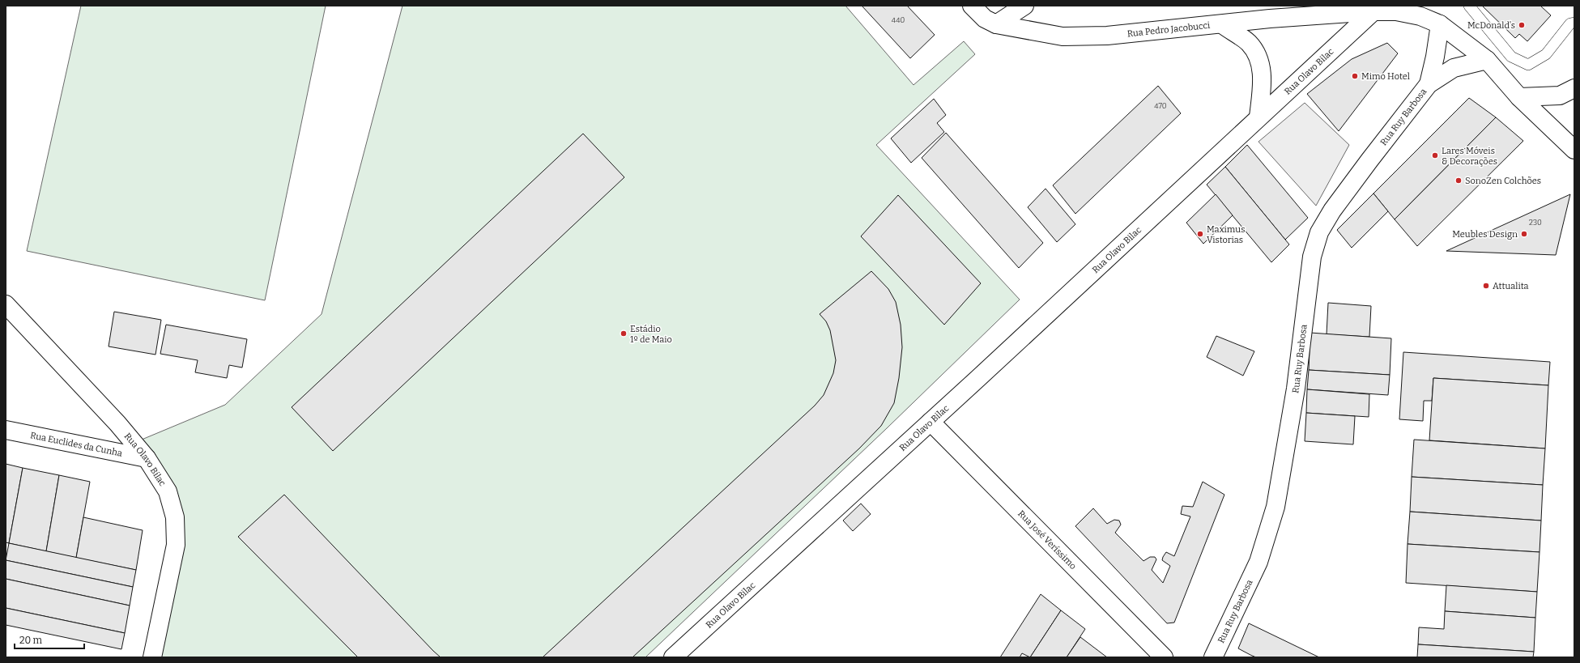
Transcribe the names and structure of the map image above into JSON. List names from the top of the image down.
{
  "streets": {
    "street": [
      "Rua Pedro Jacobucci",
      "Rua Olavo Bilac",
      "Rua Ruy Barbosa",
      "Rua Euclides da Cunha",
      "Rua José Veríssimo"
    ]
  },
  "crossings": [
    ["Rua Pedro Jacobucci", "Rua Olavo Bilac"],
    ["Rua Olavo Bilac", "Rua Euclides da Cunha"],
    ["Rua Olavo Bilac", "Rua José Veríssimo"]
  ],
  "places": [
    "McDonald's",
    "Mimo Hotel",
    "Lares Móveis & Decorações",
    "SonoZen Colchões",
    "Maximus Vistorias",
    "Meubles Design",
    "Attualita",
    "Estádio 1º de Maio"
  ],
  "house_numbers": ["440", "470", "230"],
  "scale_bar": "20 m"
}
